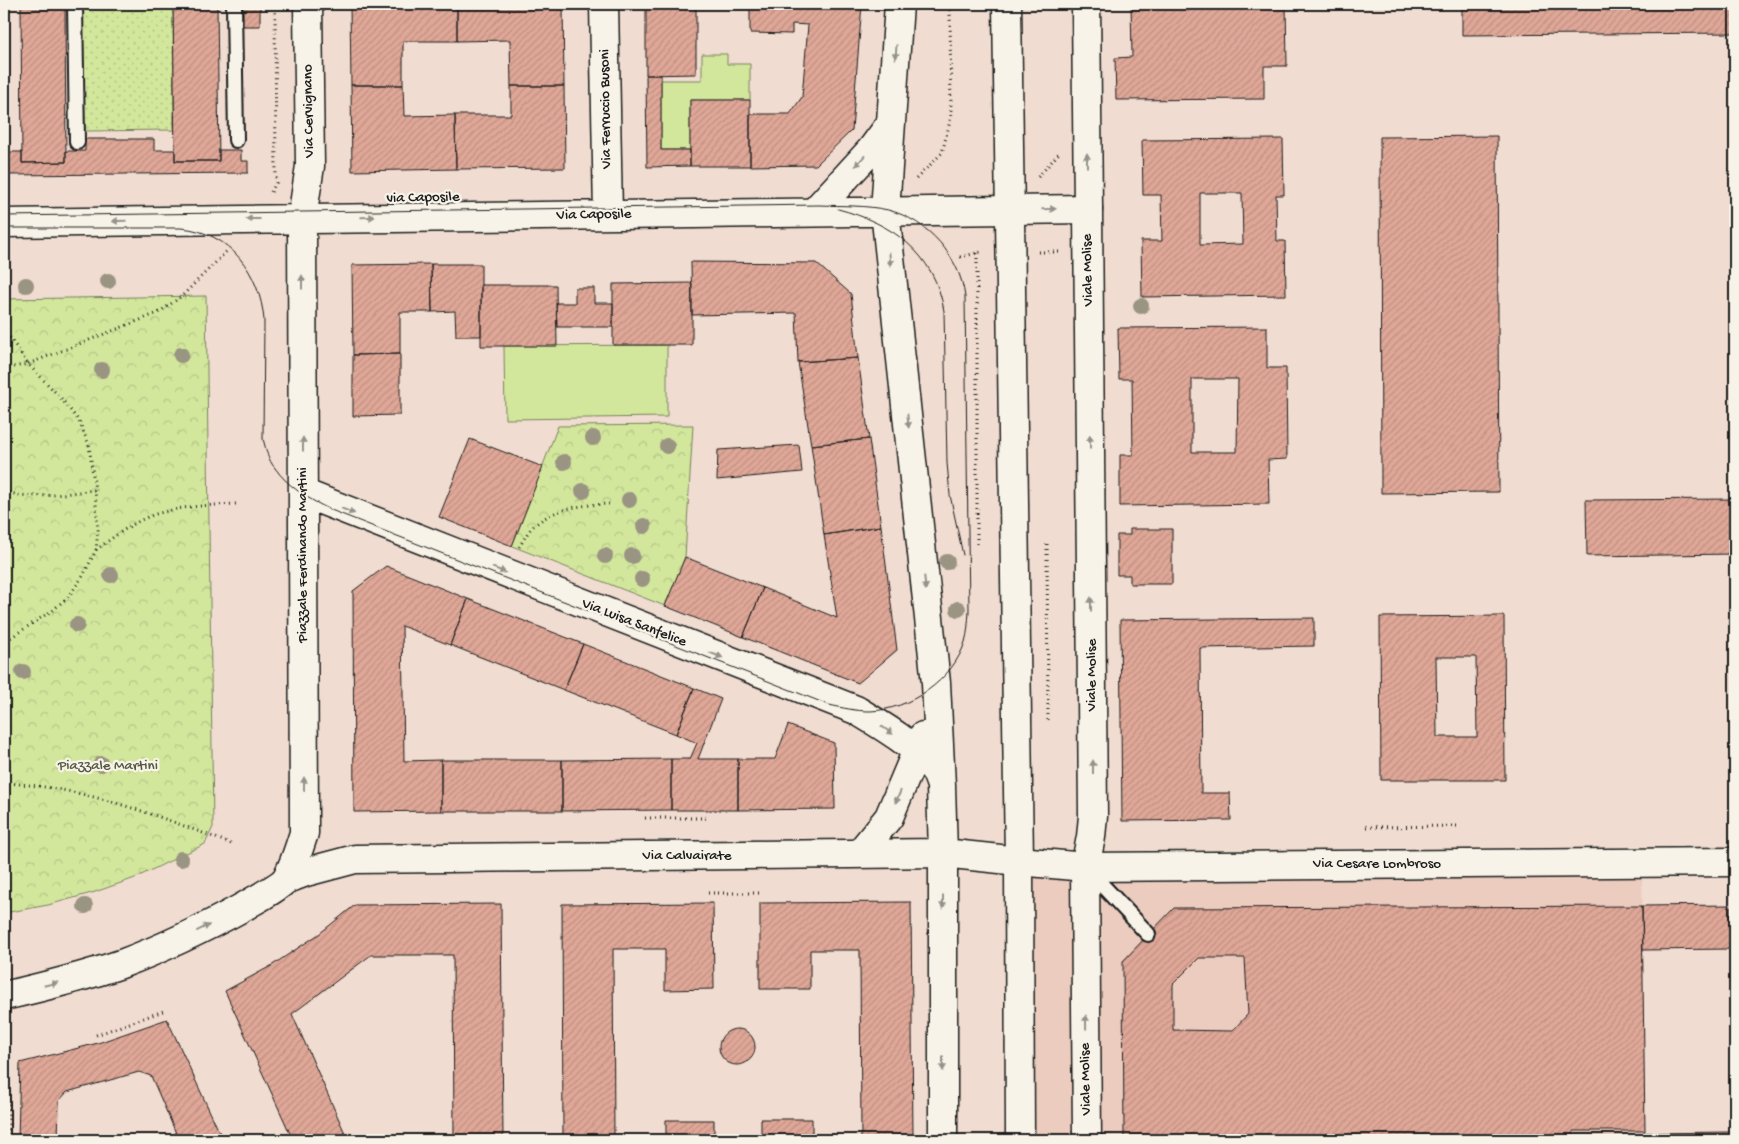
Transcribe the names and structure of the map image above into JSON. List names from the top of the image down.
{
  "streets": {
    "street": [
      "Via Ferruccio Busoni",
      "Via Cervignano",
      "Via Caposile",
      "Viale Molise",
      "Piazzale Ferdinando Martini",
      "Via Luisa Sanfelice",
      "Via Calvairate",
      "Via Cesare Lombroso"
    ]
  },
  "crossings": [
    ["Via Ferruccio Busoni", "Via Caposile"],
    ["Via Cervignano", "Via Caposile"],
    ["Via Cervignano", "Piazzale Ferdinando Martini"],
    ["Via Caposile", "Piazzale Ferdinando Martini"],
    ["Viale Molise", "Via Cesare Lombroso"],
    ["Piazzale Ferdinando Martini", "Via Luisa Sanfelice"],
    ["Piazzale Ferdinando Martini", "Via Calvairate"],
    ["Via Calvairate", "Via Cesare Lombroso"]
  ],
  "one_way": ["Piazzale Ferdinando Martini", "Via Luisa Sanfelice"],
  "parks": ["Piazzale Martini"]
}
